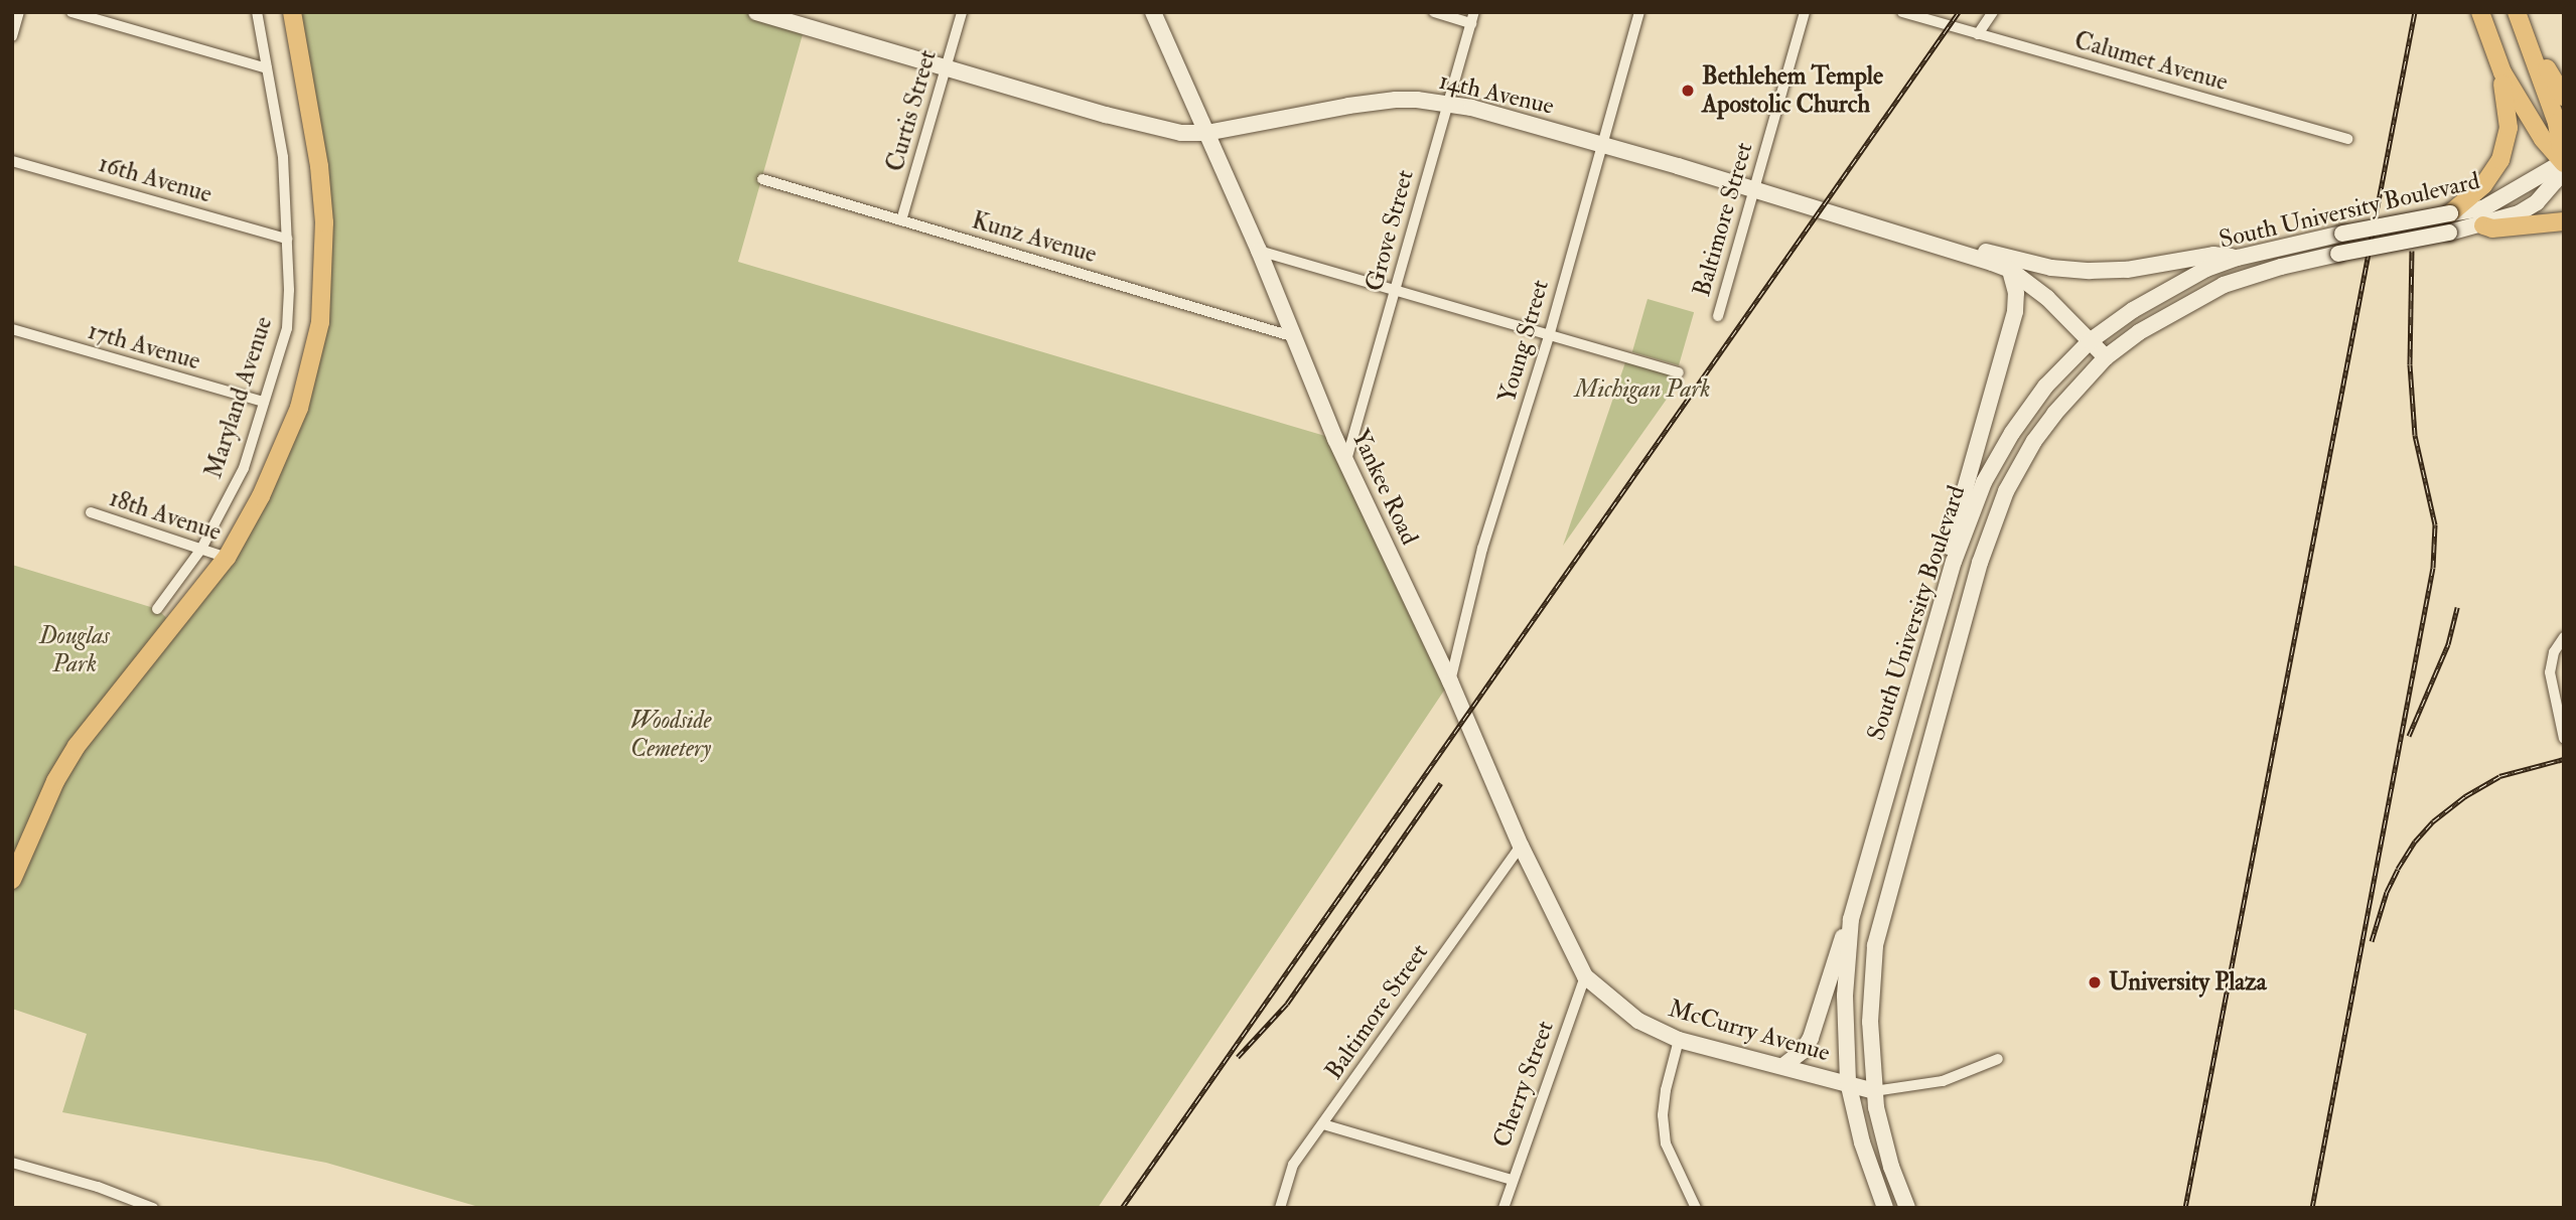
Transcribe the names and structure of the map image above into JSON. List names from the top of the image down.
{
  "streets": {
    "street": [
      "Calumet Avenue",
      "14th Avenue",
      "Curtis Street",
      "16th Avenue",
      "South University Boulevard",
      "Baltimore Street",
      "Grove Street",
      "Kunz Avenue",
      "Young Street",
      "17th Avenue",
      "Maryland Avenue",
      "Yankee Road",
      "18th Avenue",
      "McCurry Avenue",
      "Cherry Street"
    ]
  },
  "crossings": [
    ["14th Avenue", "Curtis Street"],
    ["14th Avenue", "South University Boulevard"],
    ["14th Avenue", "Baltimore Street"],
    ["14th Avenue", "Grove Street"],
    ["14th Avenue", "Young Street"],
    ["14th Avenue", "Yankee Road"],
    ["Curtis Street", "Kunz Avenue"],
    ["16th Avenue", "Maryland Avenue"],
    ["South University Boulevard", "McCurry Avenue"],
    ["Baltimore Street", "Yankee Road"],
    ["Grove Street", "Yankee Road"],
    ["Kunz Avenue", "Yankee Road"],
    ["Young Street", "Yankee Road"],
    ["17th Avenue", "Maryland Avenue"],
    ["Maryland Avenue", "18th Avenue"],
    ["Yankee Road", "McCurry Avenue"],
    ["Yankee Road", "Cherry Street"],
    ["McCurry Avenue", "Cherry Street"]
  ],
  "parks": ["Michigan Park", "Douglas Park", "Woodside Cemetery"],
  "places": ["Bethlehem Temple Apostolic Church", "University Plaza"]
}
